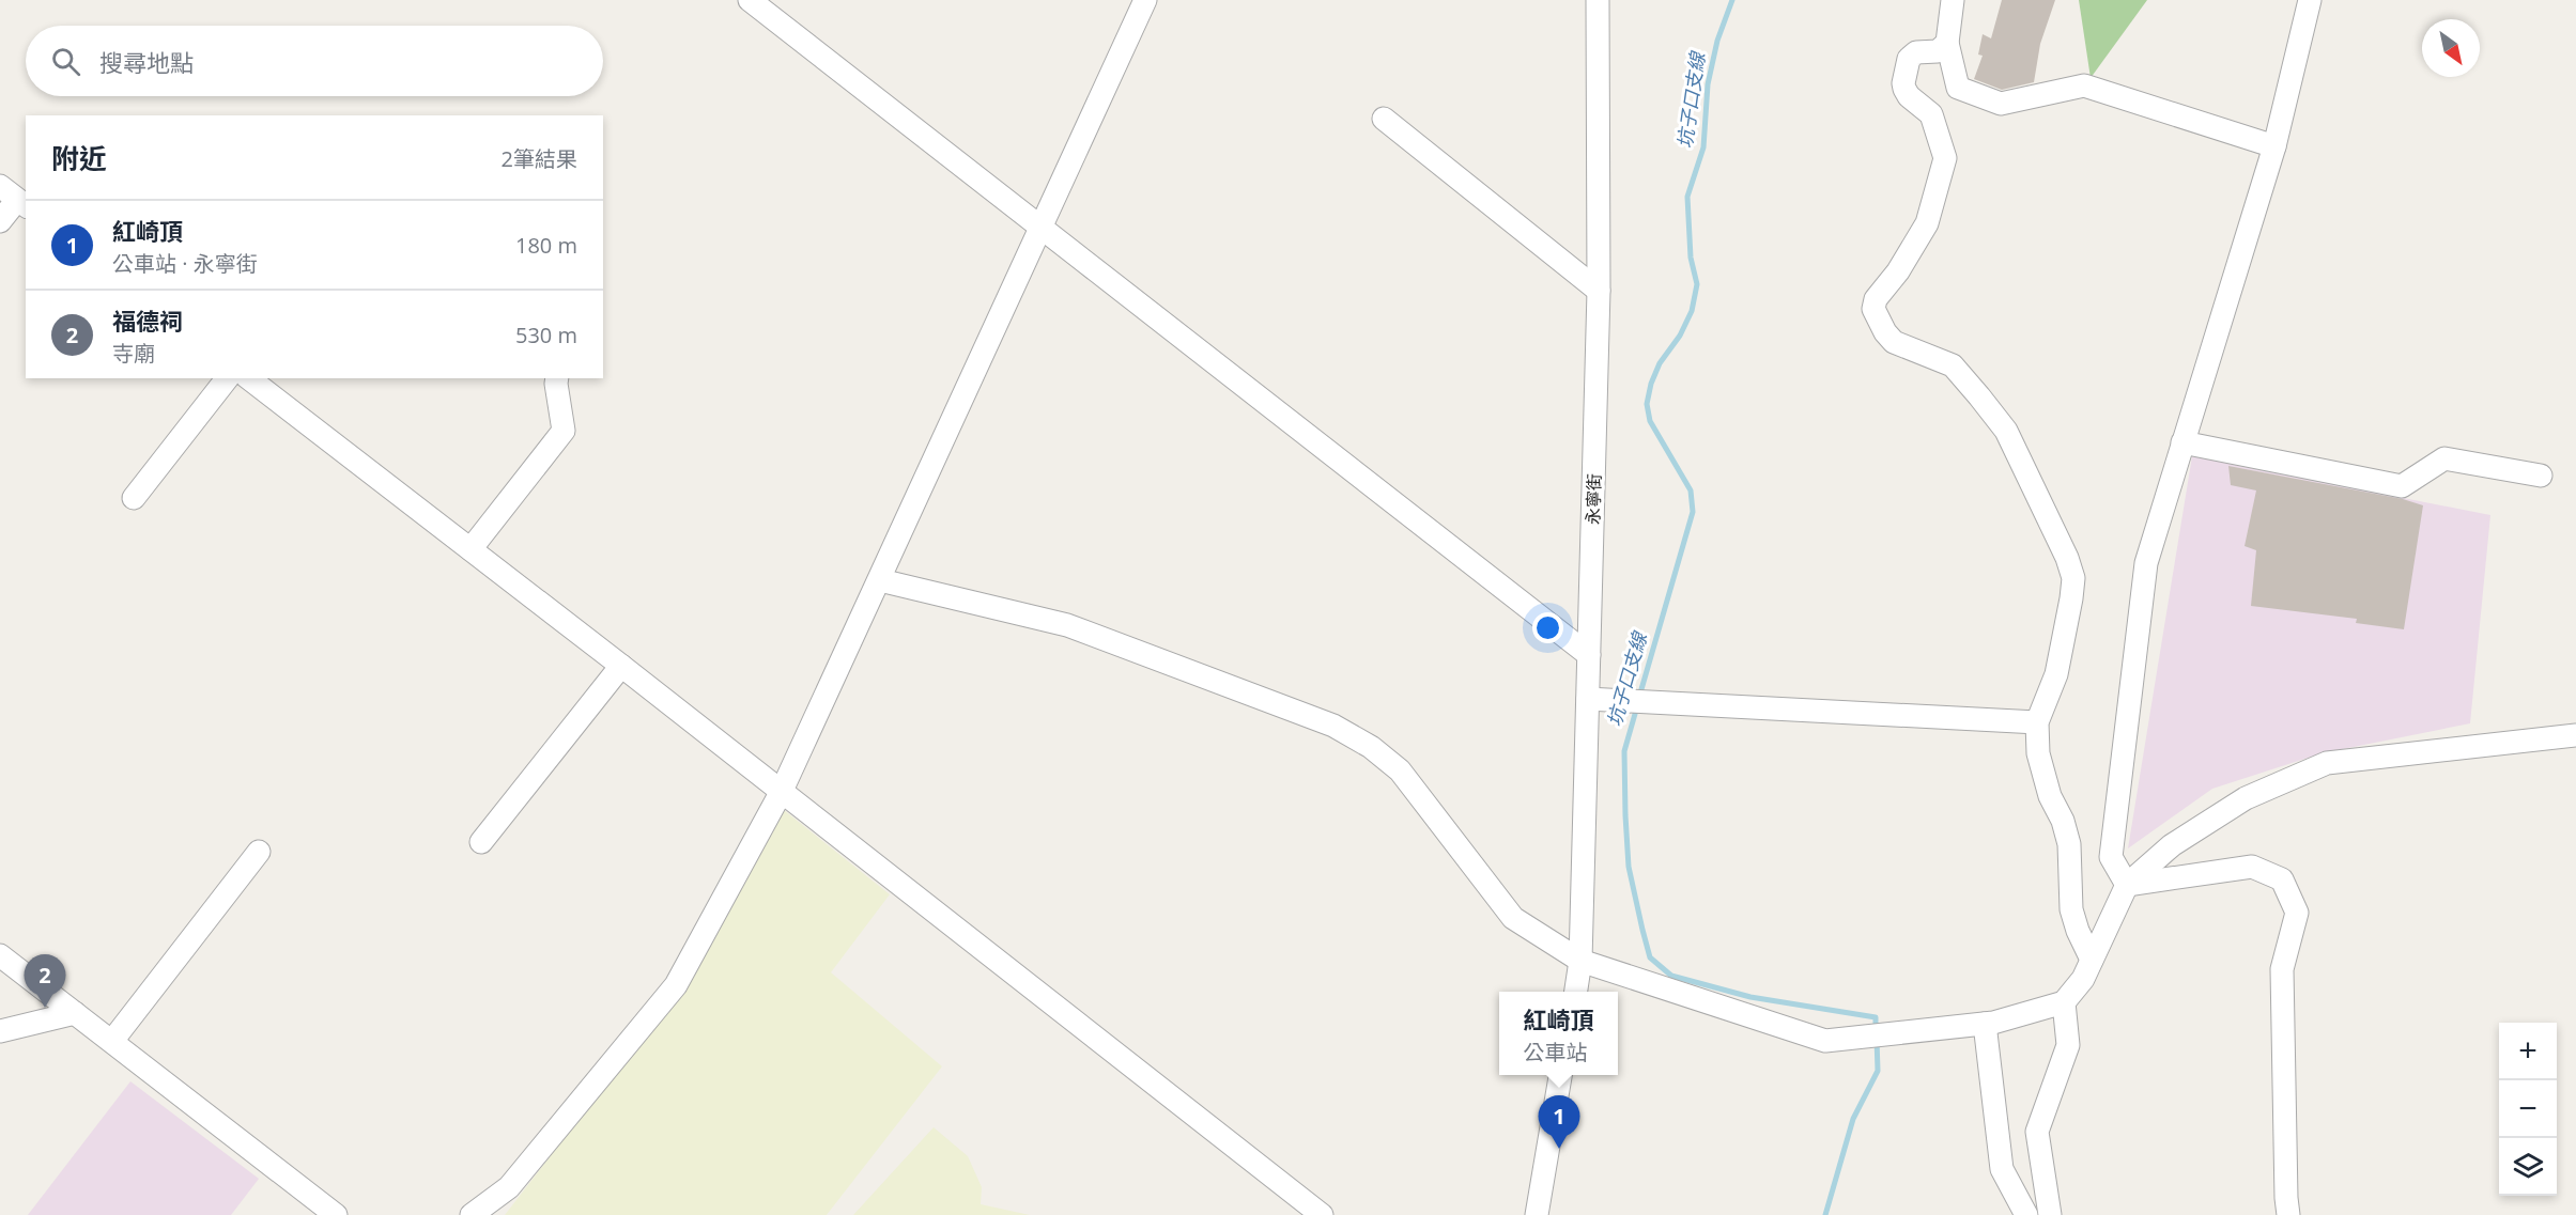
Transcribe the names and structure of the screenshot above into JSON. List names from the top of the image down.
{
  "streets": {
    "street": ["永寧街"]
  },
  "water": ["坑子口支線"],
  "north": "bottom right",
  "page": {
    "search": "搜尋地點",
    "heading": ["附近", "2筆結果"],
    "list": [
      {
        "mark": "1",
        "name": "紅崎頂",
        "note": "公車站 · 永寧街",
        "value": "180 m"
      },
      {
        "mark": "2",
        "name": "福德祠",
        "note": "寺廟",
        "value": "530 m"
      }
    ],
    "pins": ["2", "1"],
    "popup": ["紅崎頂", "公車站"],
    "map_buttons": ["+", "−"]
  }
}
